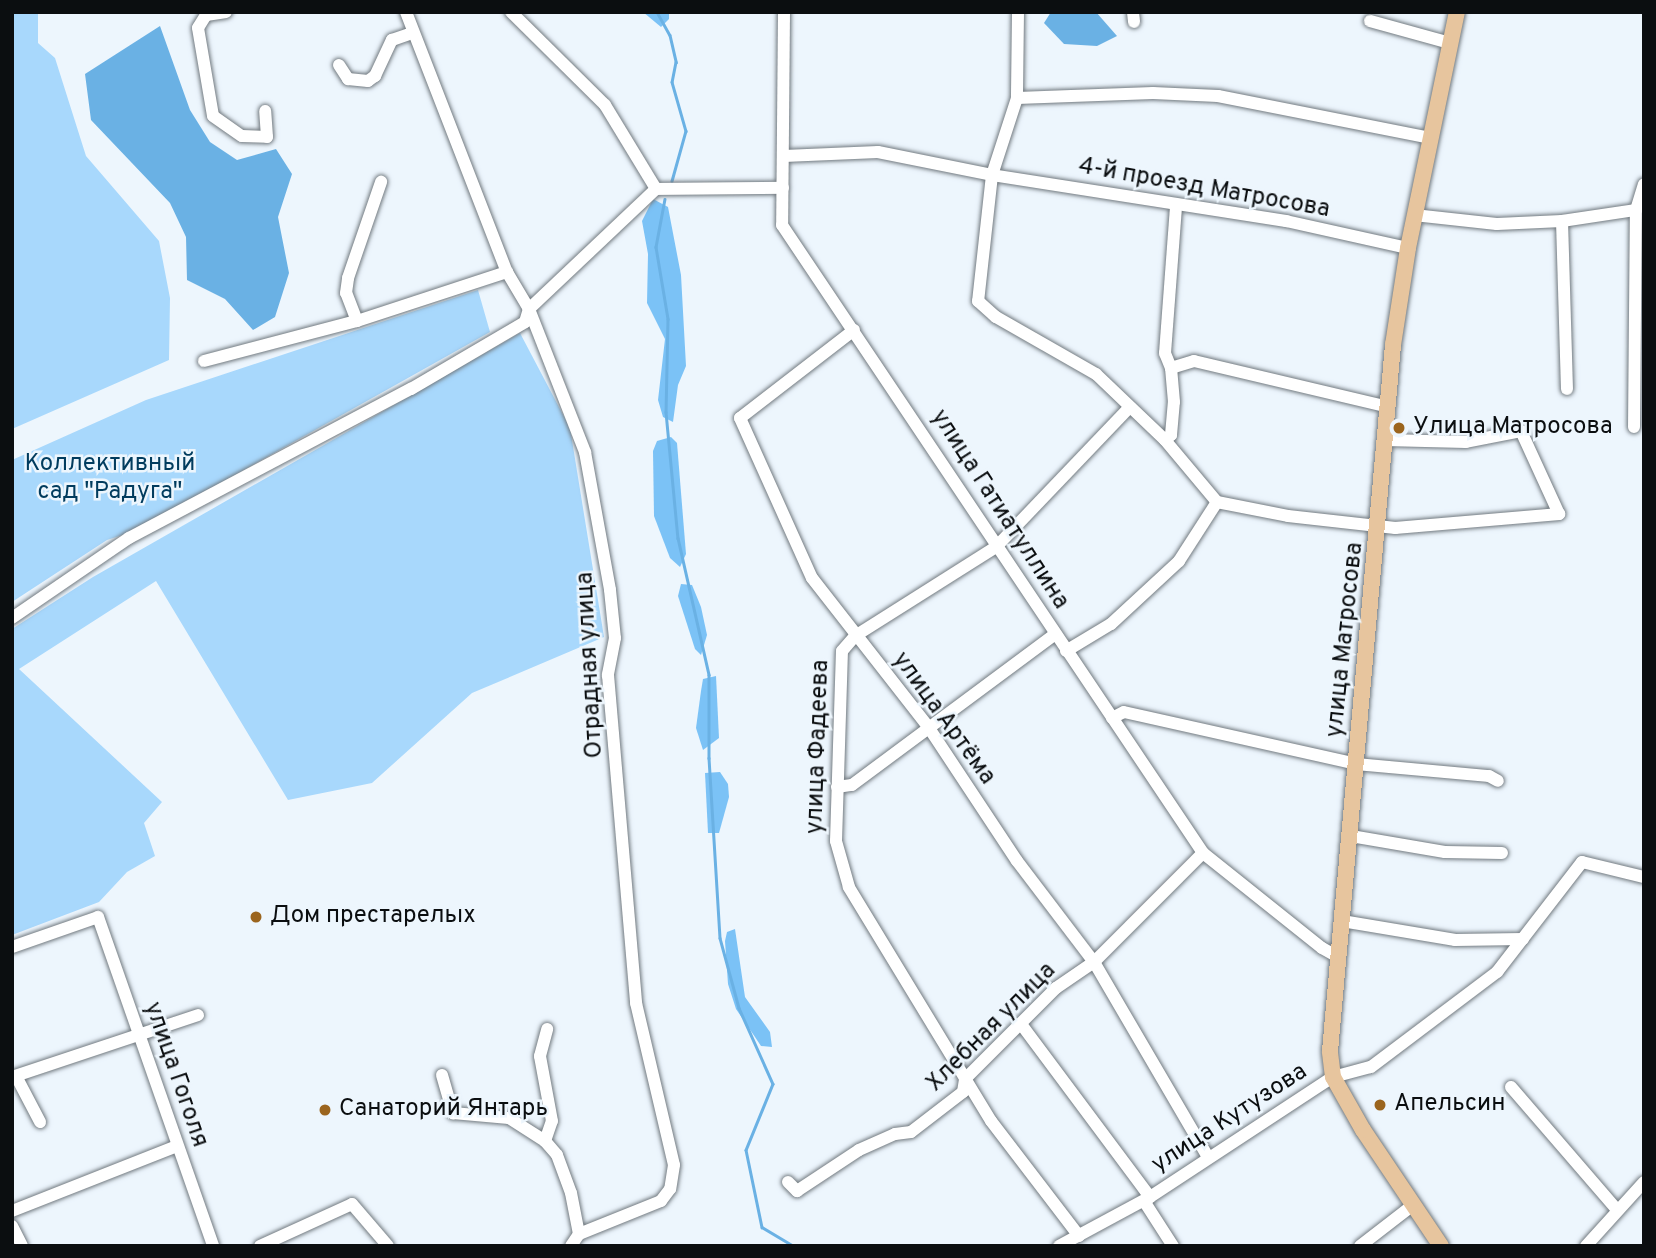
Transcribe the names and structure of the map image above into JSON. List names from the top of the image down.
{
  "streets": {
    "main road": ["улица Матросова"],
    "street": [
      "4-й проезд Матросова",
      "улица Гатиатуллина",
      "Отрадная улица",
      "улица Артёма",
      "улица Фадеева",
      "Хлебная улица",
      "улица Гоголя",
      "улица Кутузова"
    ]
  },
  "crossings": [
    ["4-й проезд Матросова", "улица Гатиатуллина"],
    ["4-й проезд Матросова", "улица Матросова"],
    ["улица Гатиатуллина", "улица Матросова"],
    ["улица Гатиатуллина", "улица Артёма"],
    ["улица Гатиатуллина", "улица Фадеева"],
    ["улица Гатиатуллина", "Хлебная улица"],
    ["улица Матросова", "улица Кутузова"],
    ["улица Артёма", "улица Фадеева"],
    ["улица Артёма", "Хлебная улица"],
    ["улица Артёма", "улица Кутузова"],
    ["улица Фадеева", "Хлебная улица"],
    ["улица Фадеева", "улица Кутузова"],
    ["Хлебная улица", "улица Кутузова"]
  ],
  "parks": ["Коллективный сад \"Радуга\""],
  "places": [
    "Улица Матросова",
    "Дом престарелых",
    "Апельсин",
    "Санаторий Янтарь"
  ]
}
